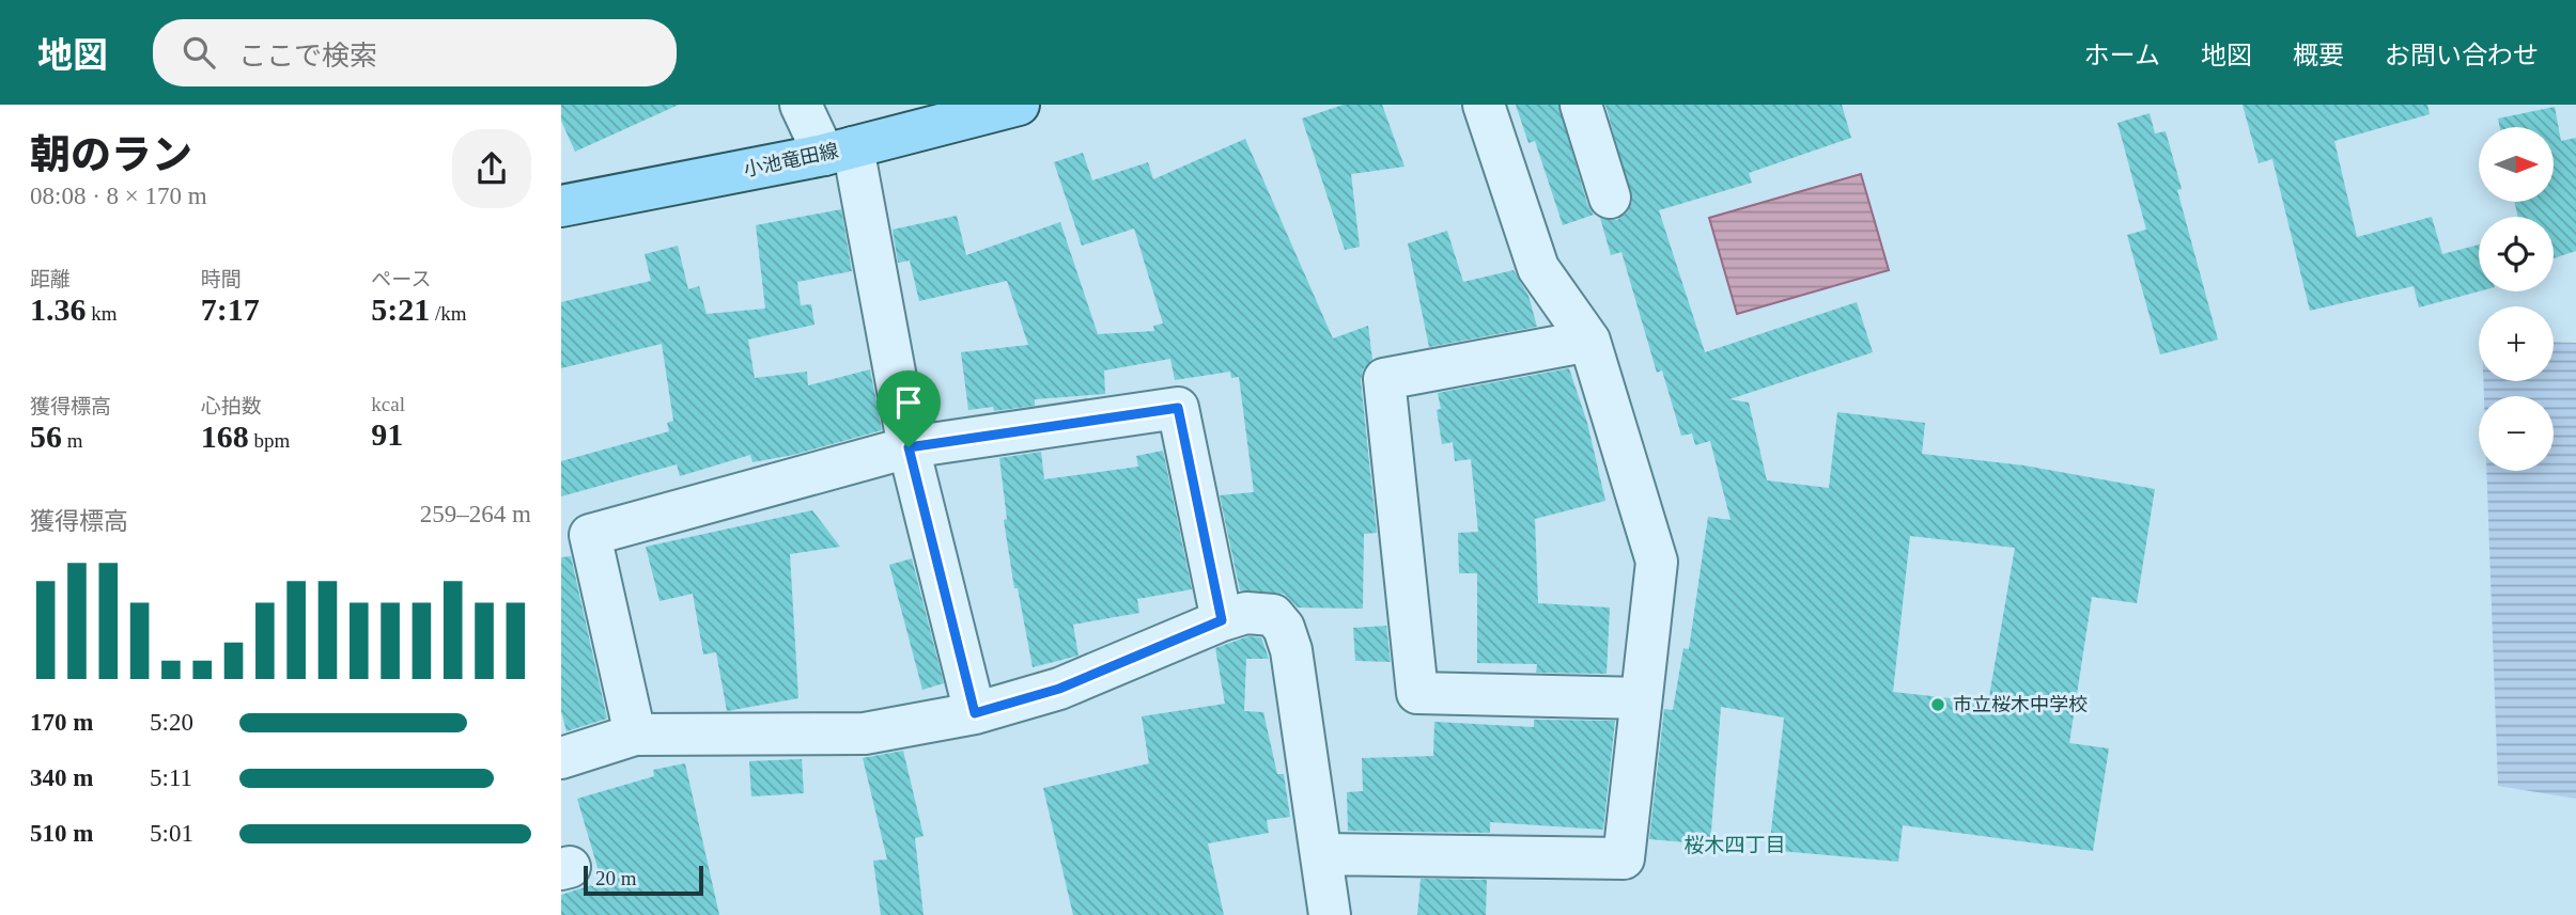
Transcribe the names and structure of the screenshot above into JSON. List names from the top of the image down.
{
  "streets": {
    "main road": ["小池竜田線"]
  },
  "districts": ["桜木四丁目"],
  "places": ["市立桜木中学校"],
  "scale_bar": "20 m",
  "north": "right",
  "page": {
    "header": "地図",
    "search": "ここで検索",
    "nav": [
      "ホーム",
      "地図",
      "概要",
      "お問い合わせ"
    ],
    "heading": ["朝のラン", "08:08 · 8 × 170 m"],
    "map_buttons": ["+", "−"],
    "stats": [
      ["距離", "1.36 km"],
      ["時間", "7:17"],
      ["ペース", "5:21 /km"],
      ["獲得標高", "56 m"],
      ["心拍数", "168 bpm"],
      ["kcal", "91"]
    ],
    "chart": ["獲得標高", "259–264 m"],
    "list": [
      {
        "name": "170 m",
        "note": "5:20"
      },
      {
        "name": "340 m",
        "note": "5:11"
      },
      {
        "name": "510 m",
        "note": "5:01"
      }
    ],
    "scale": "20 m"
  }
}
